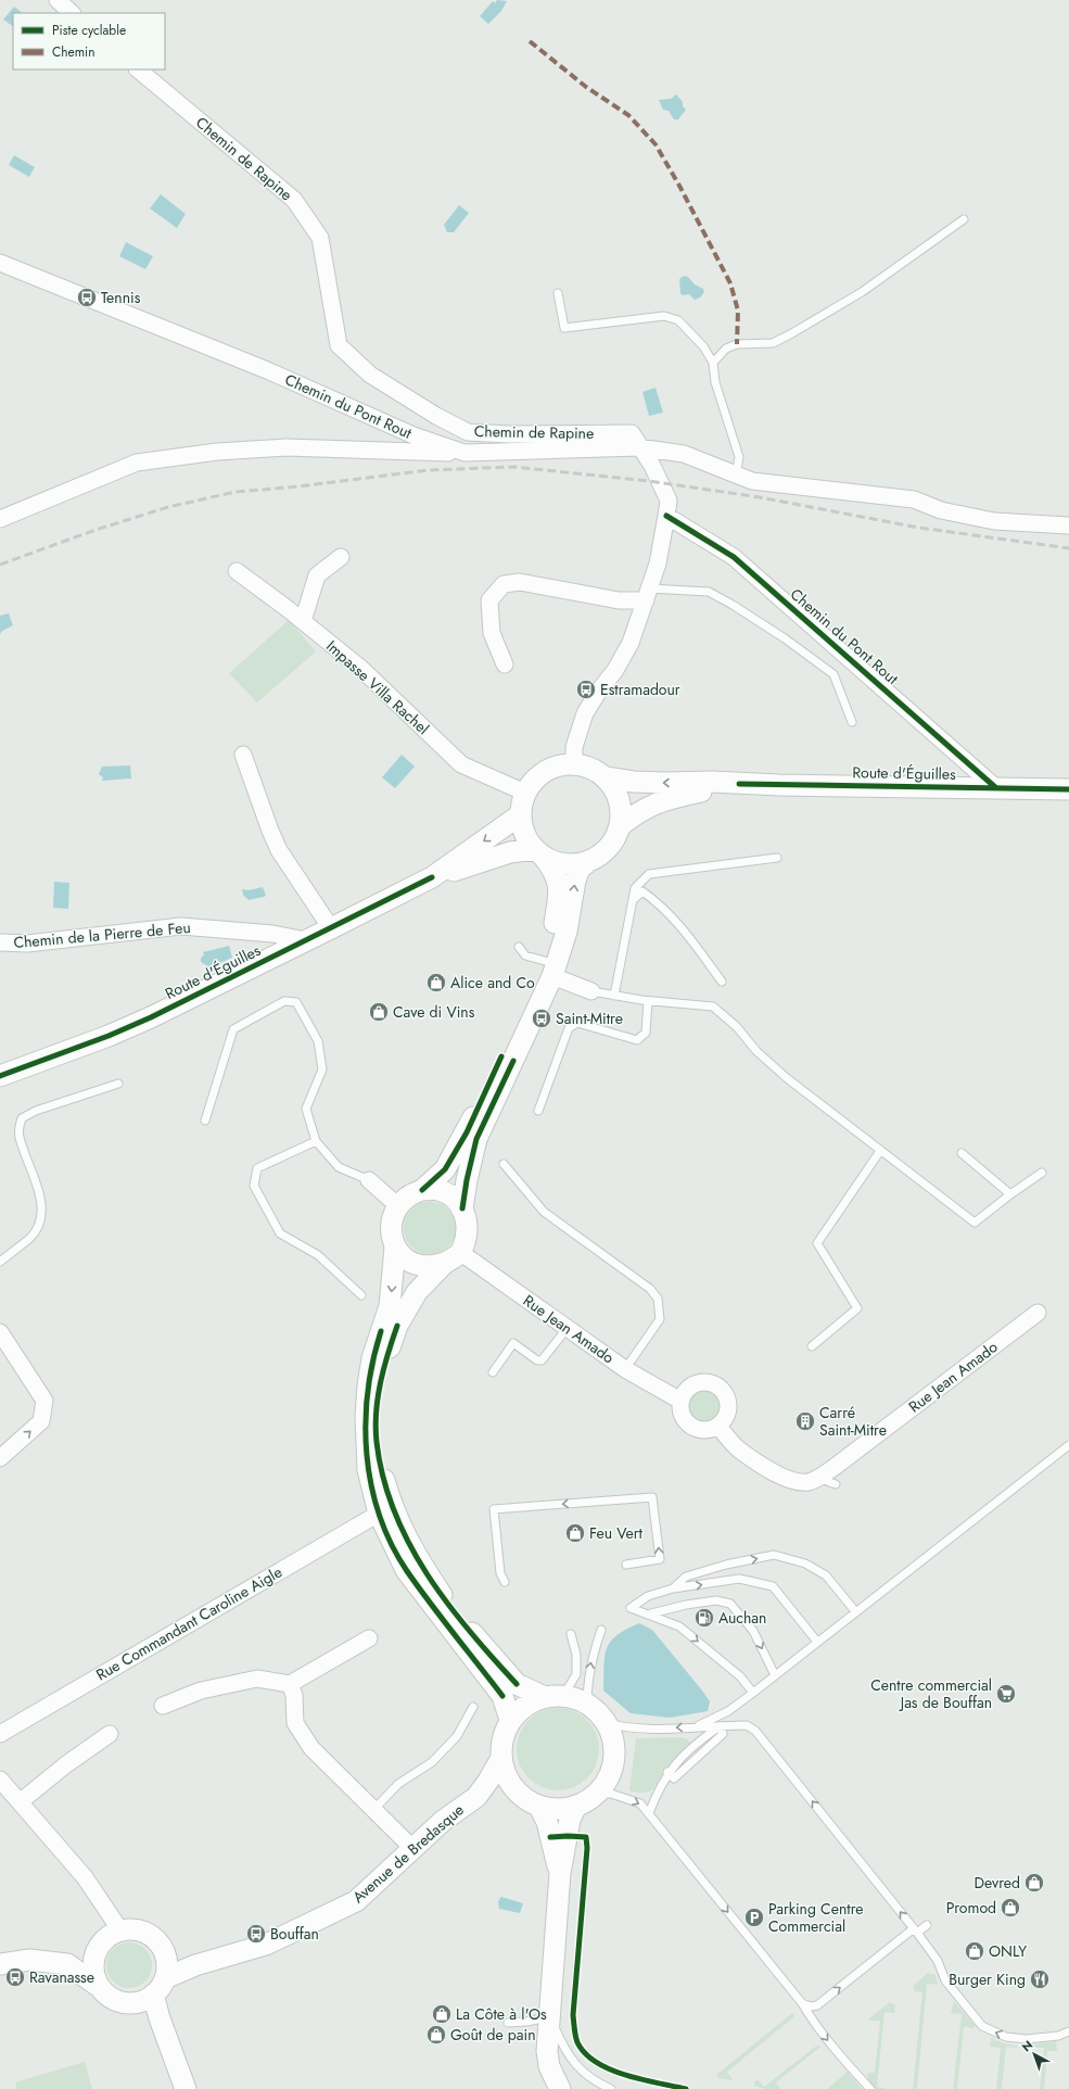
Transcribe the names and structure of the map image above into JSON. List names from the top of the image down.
{
  "streets": {
    "street": [
      "Chemin de Rapine",
      "Chemin du Pont Rout",
      "Impasse Villa Rachel",
      "Route d'Éguilles",
      "Chemin de la Pierre de Feu",
      "Rue Jean Amado",
      "Rue Commandant Caroline Aigle",
      "Avenue de Bredasque"
    ]
  },
  "crossings": [
    ["Chemin de Rapine", "Chemin du Pont Rout"],
    ["Chemin du Pont Rout", "Route d'Éguilles"],
    ["Impasse Villa Rachel", "Route d'Éguilles"],
    ["Route d'Éguilles", "Chemin de la Pierre de Feu"]
  ],
  "places": {
    "bus stop": [
      "Tennis",
      "Estramadour",
      "Saint-Mitre",
      "Bouffan",
      "Ravanasse"
    ],
    "shop": [
      "Alice and Co",
      "Cave di Vins",
      "Feu Vert",
      "Devred",
      "Promod",
      "ONLY",
      "La Côte à l'Os",
      "Goût de pain"
    ],
    "building": ["Carré Saint-Mitre"],
    "fuel station": ["Auchan"],
    "supermarket": ["Centre commercial Jas de Bouffan"],
    "parking": ["Parking Centre Commercial"],
    "restaurant": ["Burger King"]
  },
  "legend": ["Piste cyclable", "Chemin"],
  "north": "top left"
}
